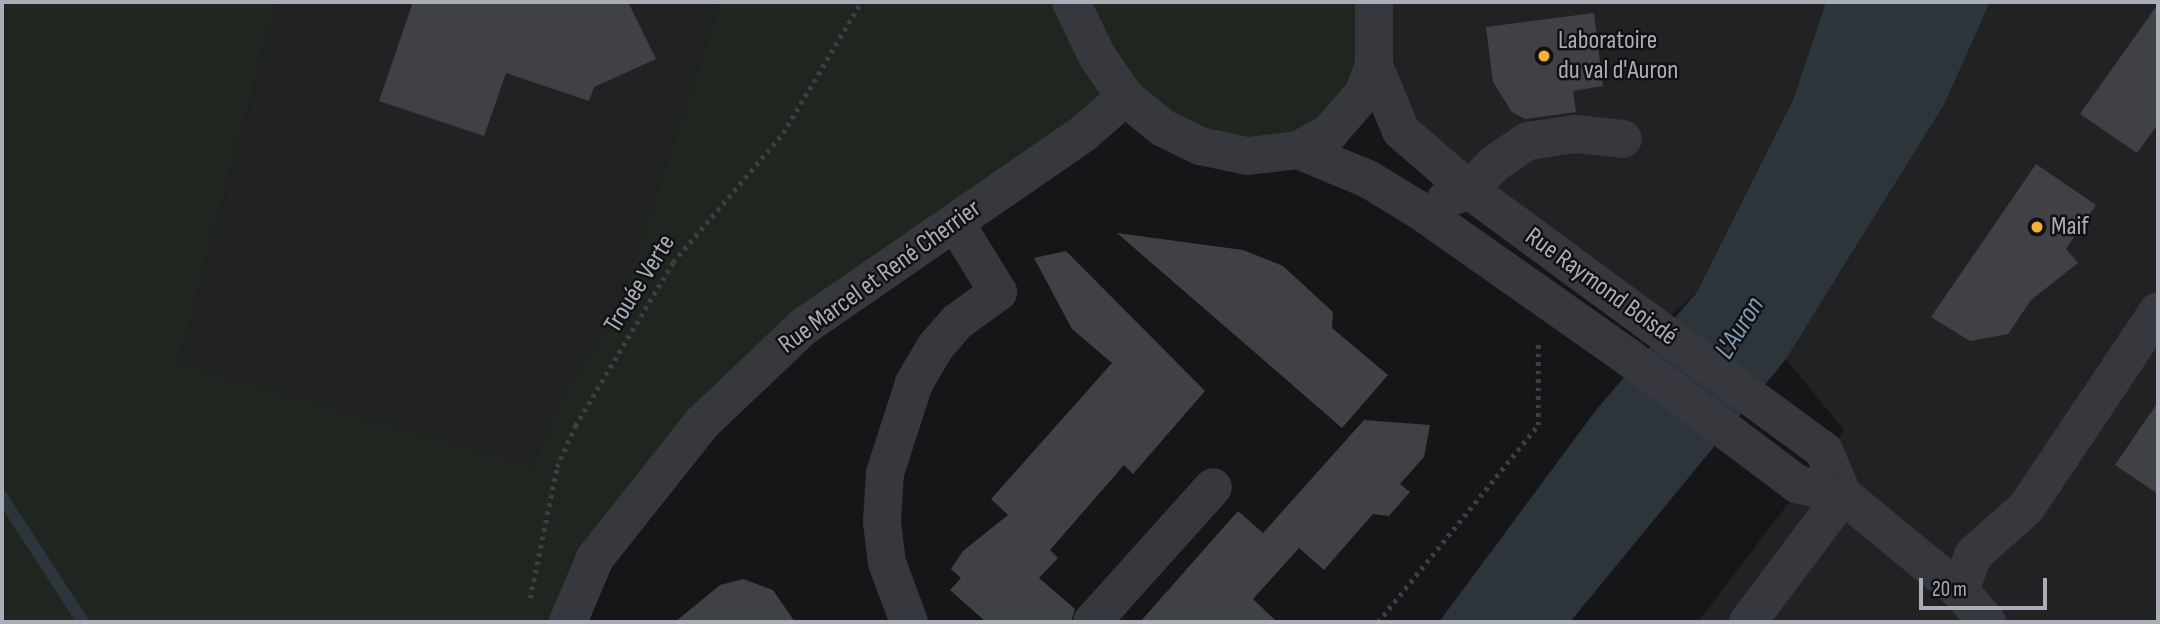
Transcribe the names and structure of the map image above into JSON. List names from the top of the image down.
{
  "streets": {
    "street": ["Rue Marcel et René Cherrier", "Rue Raymond Boisdé"],
    "path": ["Trouée Verte"]
  },
  "water": ["L'Auron"],
  "places": ["Laboratoire du val d'Auron", "Maif"],
  "scale_bar": "20 m"
}
